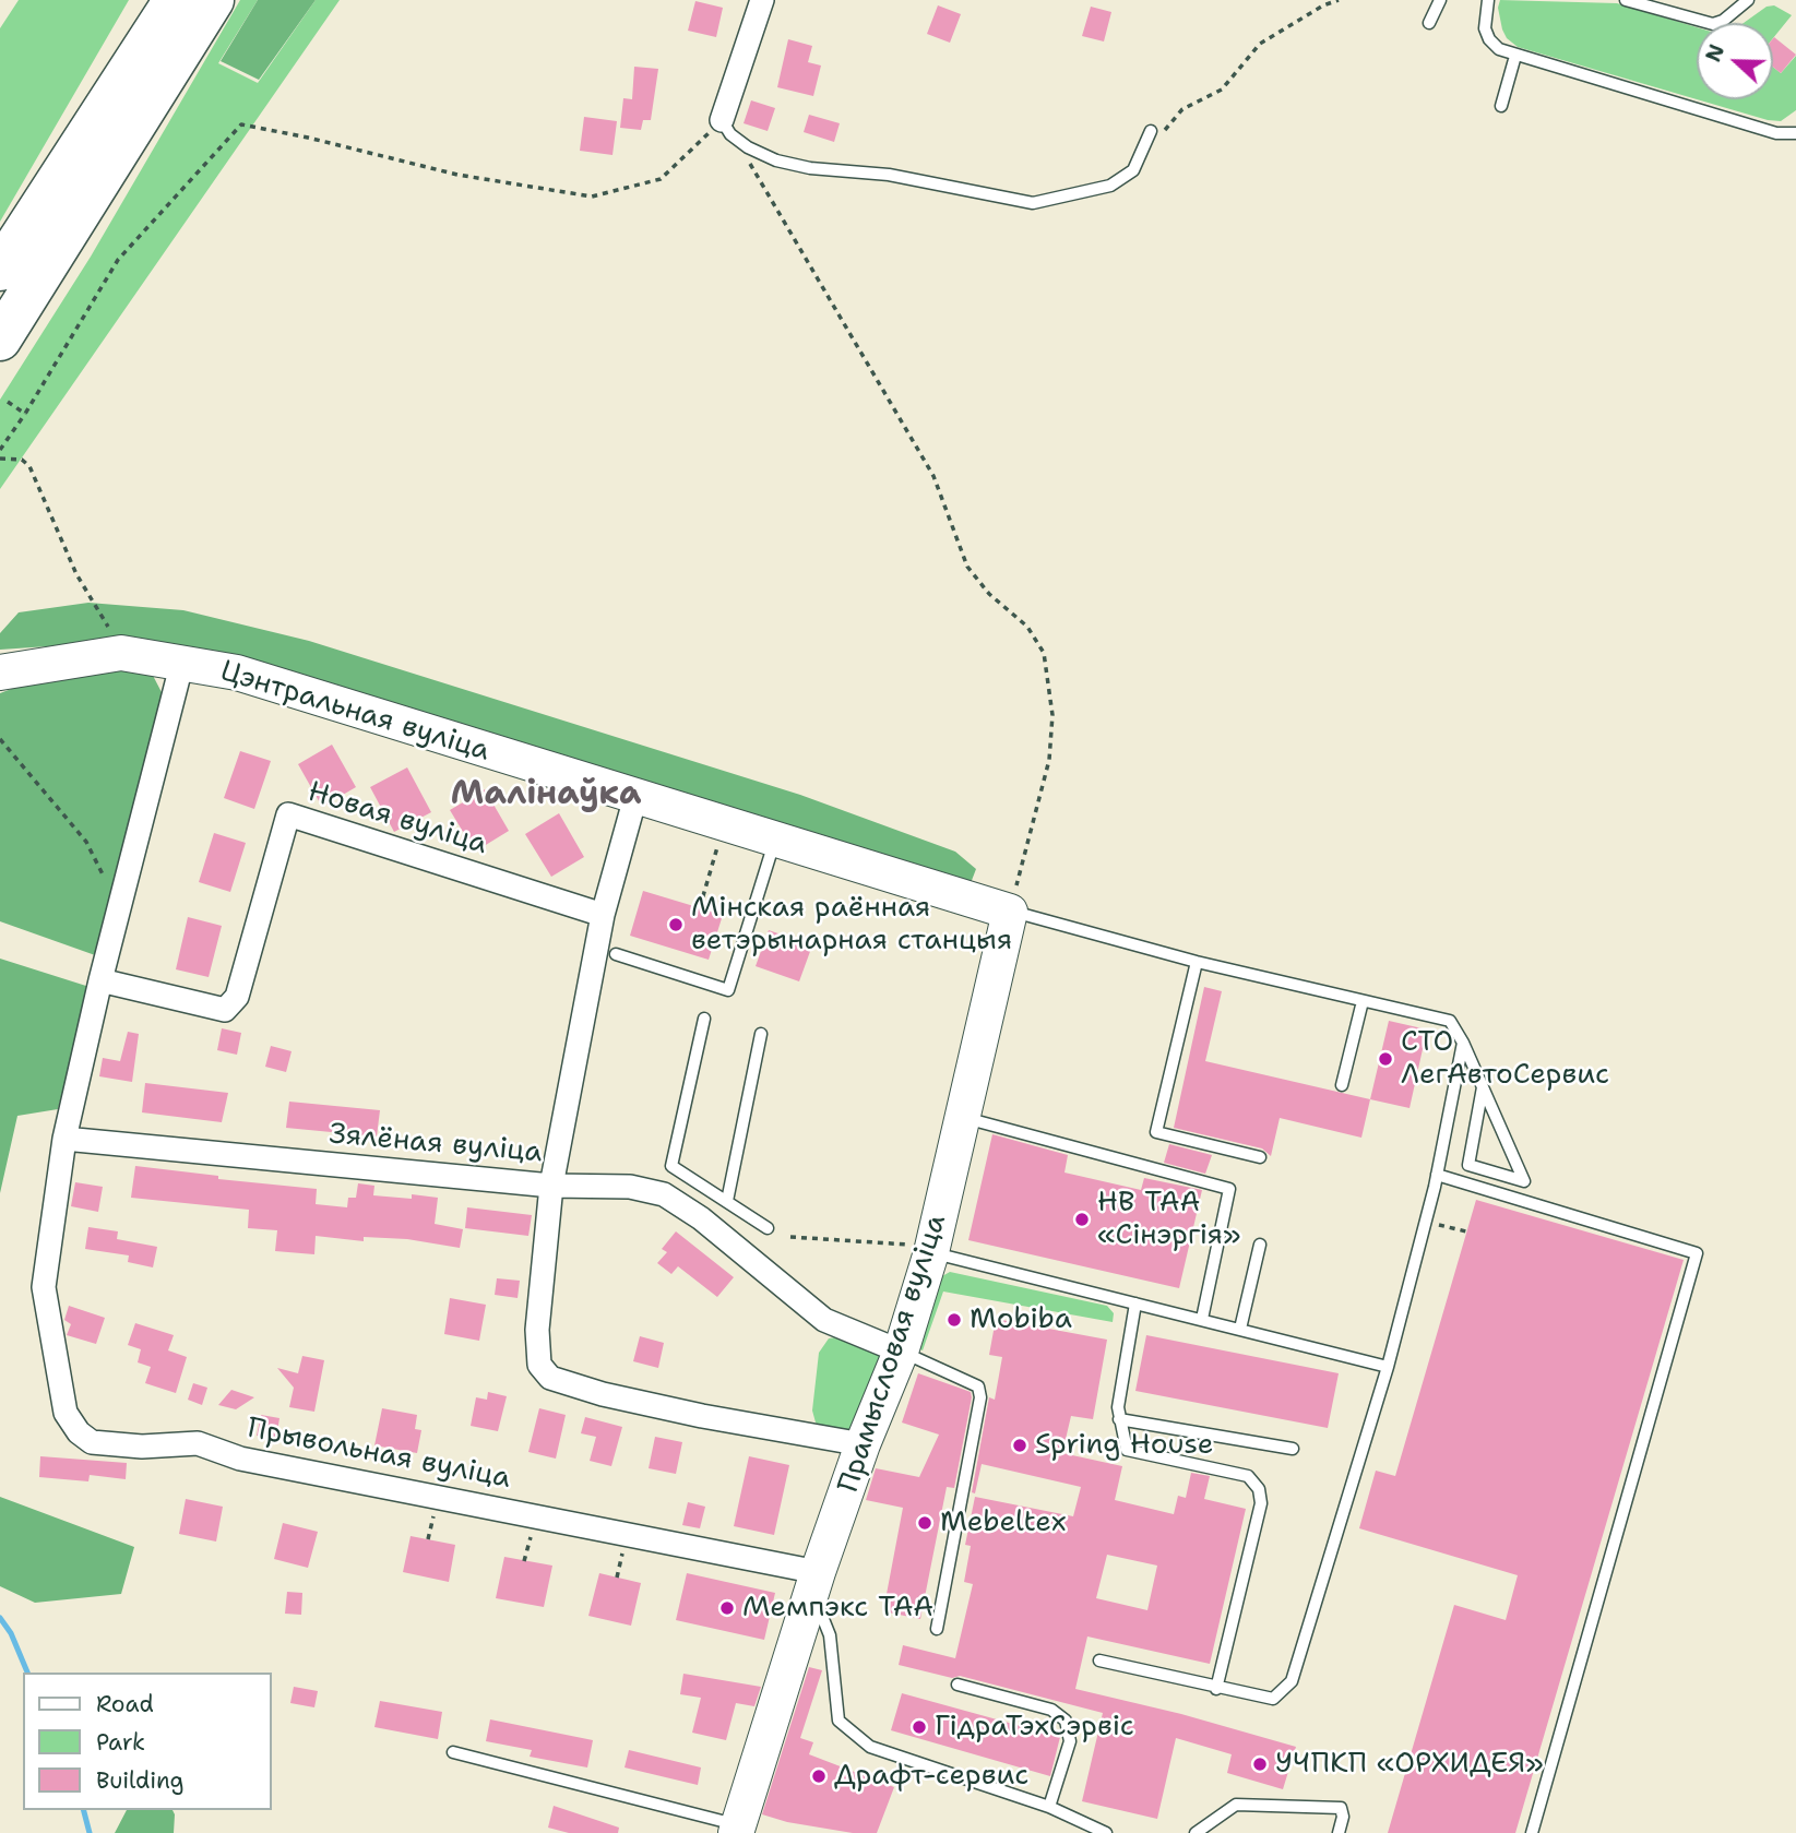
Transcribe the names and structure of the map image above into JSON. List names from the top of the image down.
{
  "streets": {
    "street": [
      "Цэнтральная вуліца",
      "Новая вуліца",
      "Зялёная вуліца",
      "Прамысловая вуліца",
      "Прывольная вуліца"
    ]
  },
  "crossings": [
    ["Цэнтральная вуліца", "Прамысловая вуліца"],
    ["Зялёная вуліца", "Прамысловая вуліца"],
    ["Зялёная вуліца", "Прывольная вуліца"],
    ["Прамысловая вуліца", "Прывольная вуліца"]
  ],
  "districts": ["Малінаўка"],
  "places": [
    "Мінская раённая ветэрынарная станцыя",
    "СТО ЛегАвтоСервис",
    "НВ ТАА «Сінэргія»",
    "Mobiba",
    "Spring House",
    "Mebeltex",
    "Мемпэкс ТАА",
    "ГідраТэхСэрвіс",
    "УЧПКП «ОРХИДЕЯ»",
    "Драфт-сервис"
  ],
  "legend": ["Road", "Park", "Building"],
  "north": "left"
}
